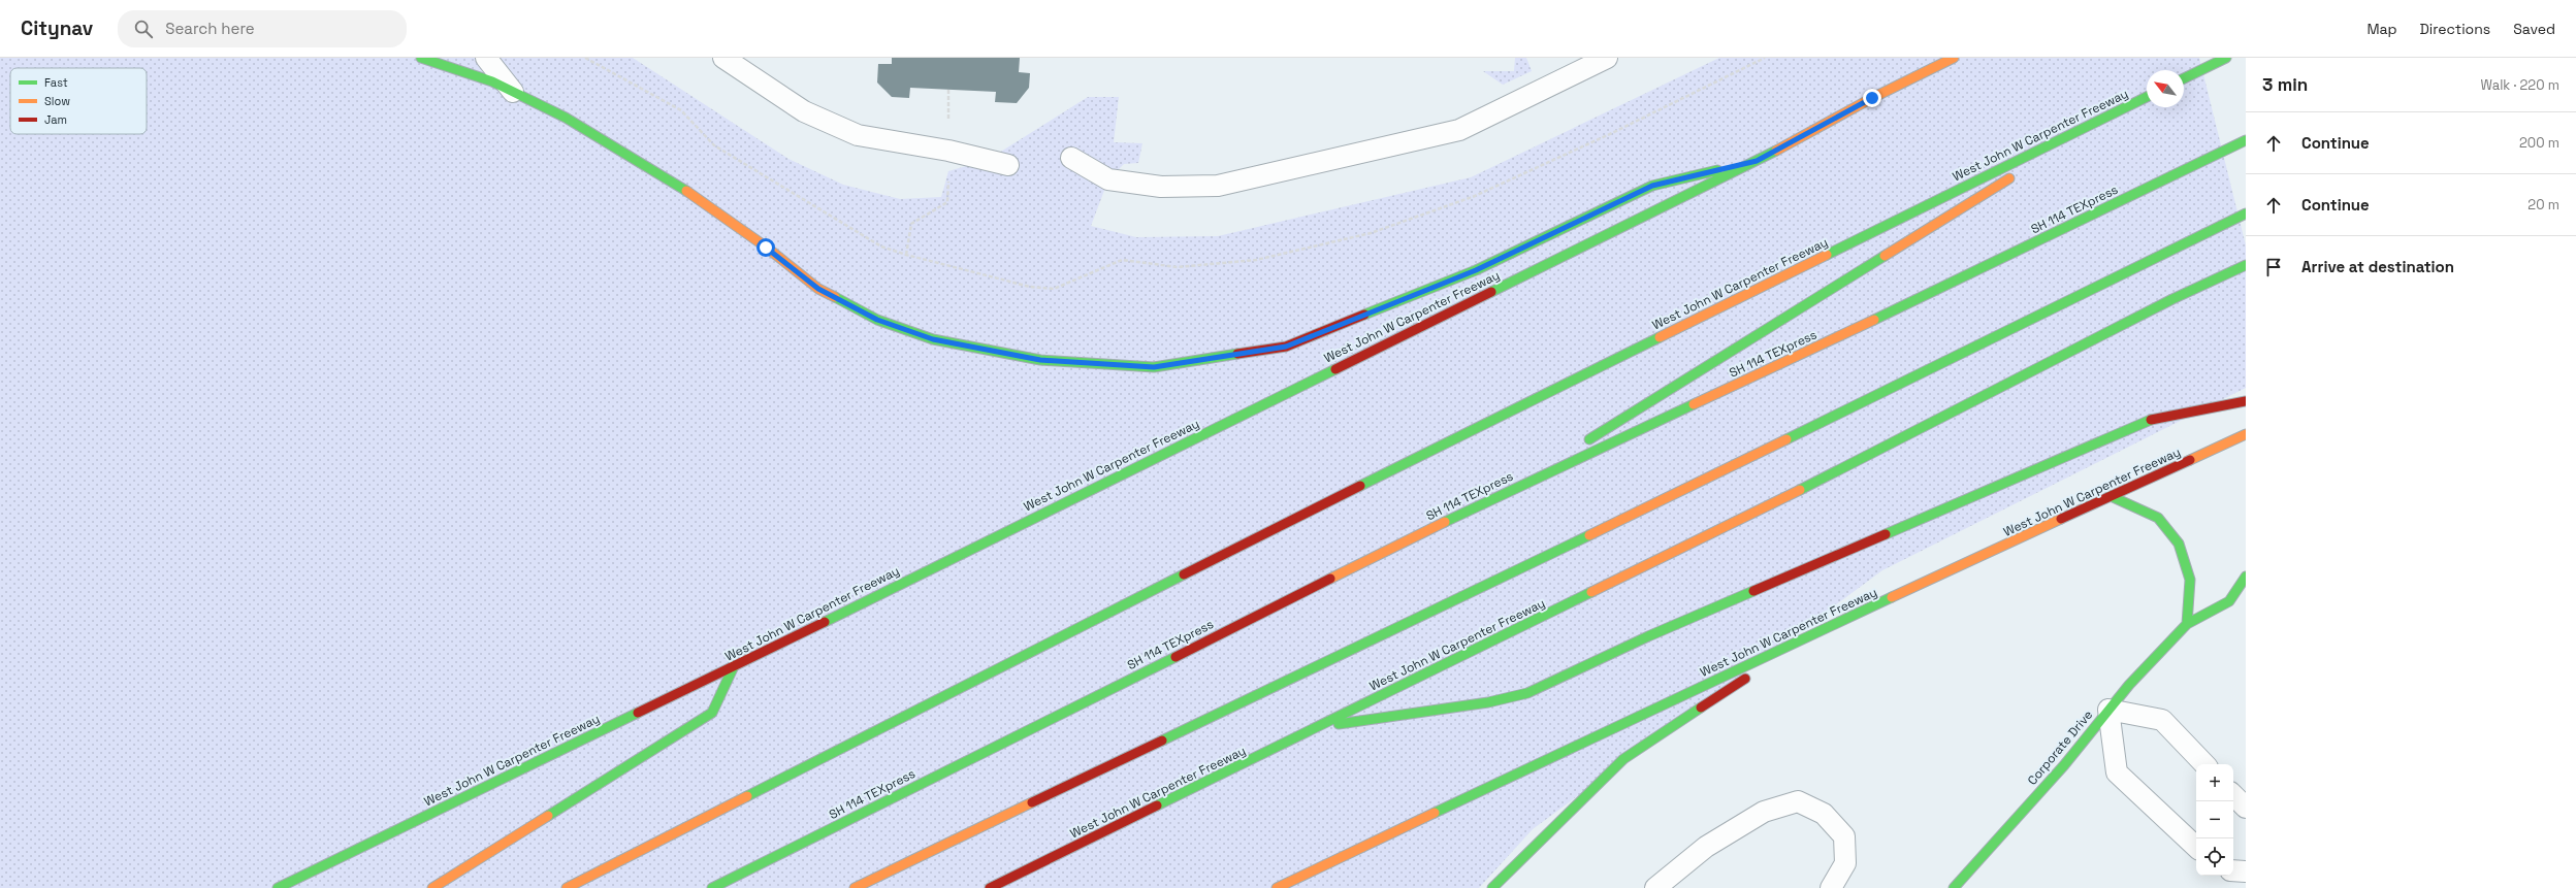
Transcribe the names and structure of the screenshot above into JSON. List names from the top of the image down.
{
  "streets": {
    "main road": ["West John W Carpenter Freeway", "SH 114 TEXpress", "Corporate Drive"]
  },
  "legend": ["Fast", "Slow", "Jam"],
  "north": "top left",
  "page": {
    "header": "Citynav",
    "search": "Search here",
    "nav": ["Map", "Directions", "Saved"],
    "heading": ["3 min", "Walk · 220 m"],
    "list": [
      ["Continue", "200 m"],
      ["Continue", "20 m"],
      "Arrive at destination"
    ],
    "map_buttons": ["+", "−"]
  }
}
